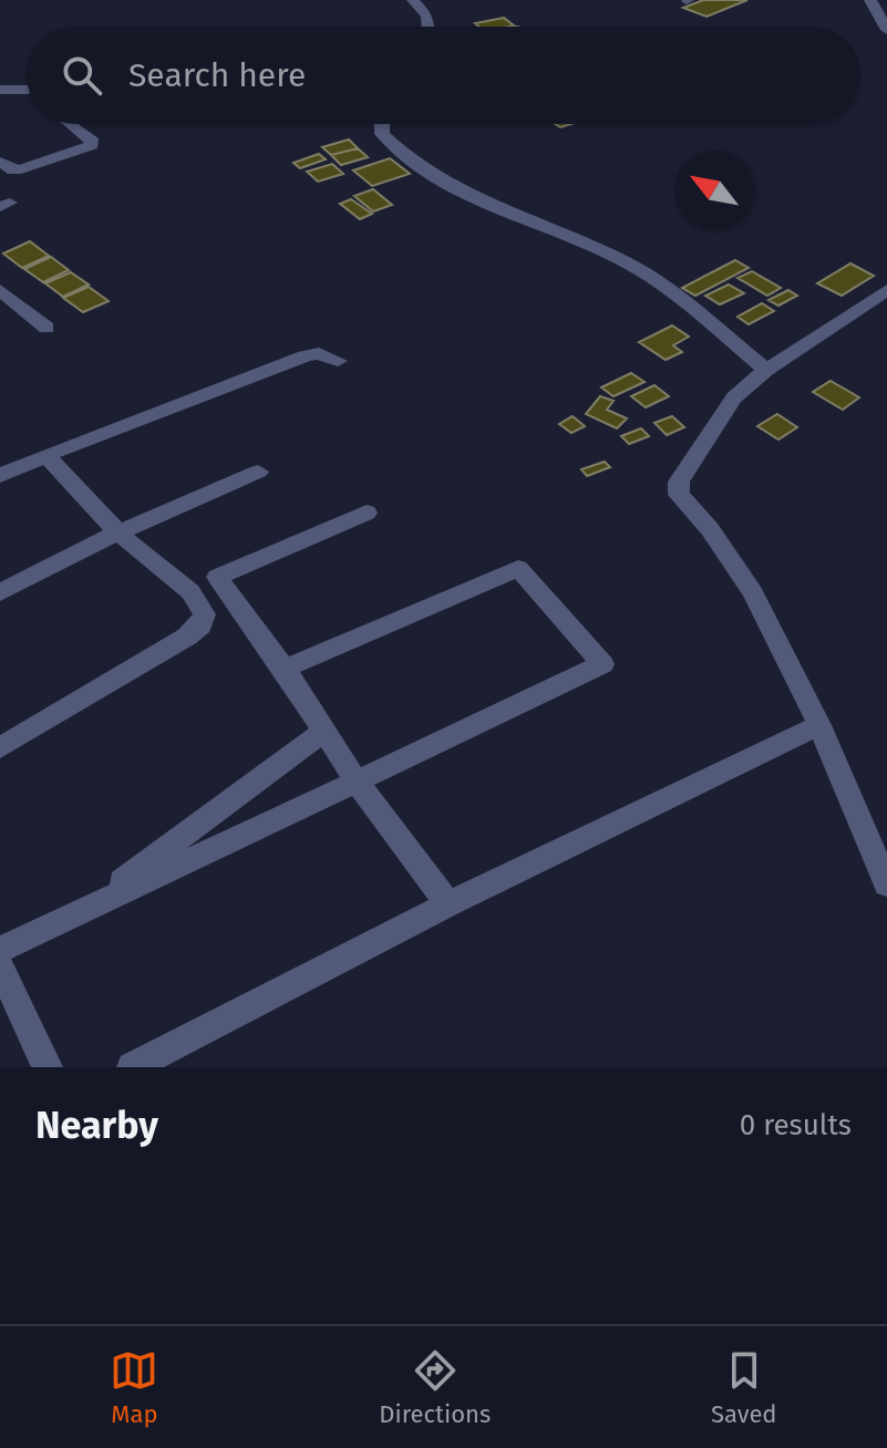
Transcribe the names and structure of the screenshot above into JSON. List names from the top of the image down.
{
  "north": "top left",
  "page": {
    "search": "Search here",
    "heading": ["Nearby", "0 results"],
    "nav": ["Map", "Directions", "Saved"]
  }
}
